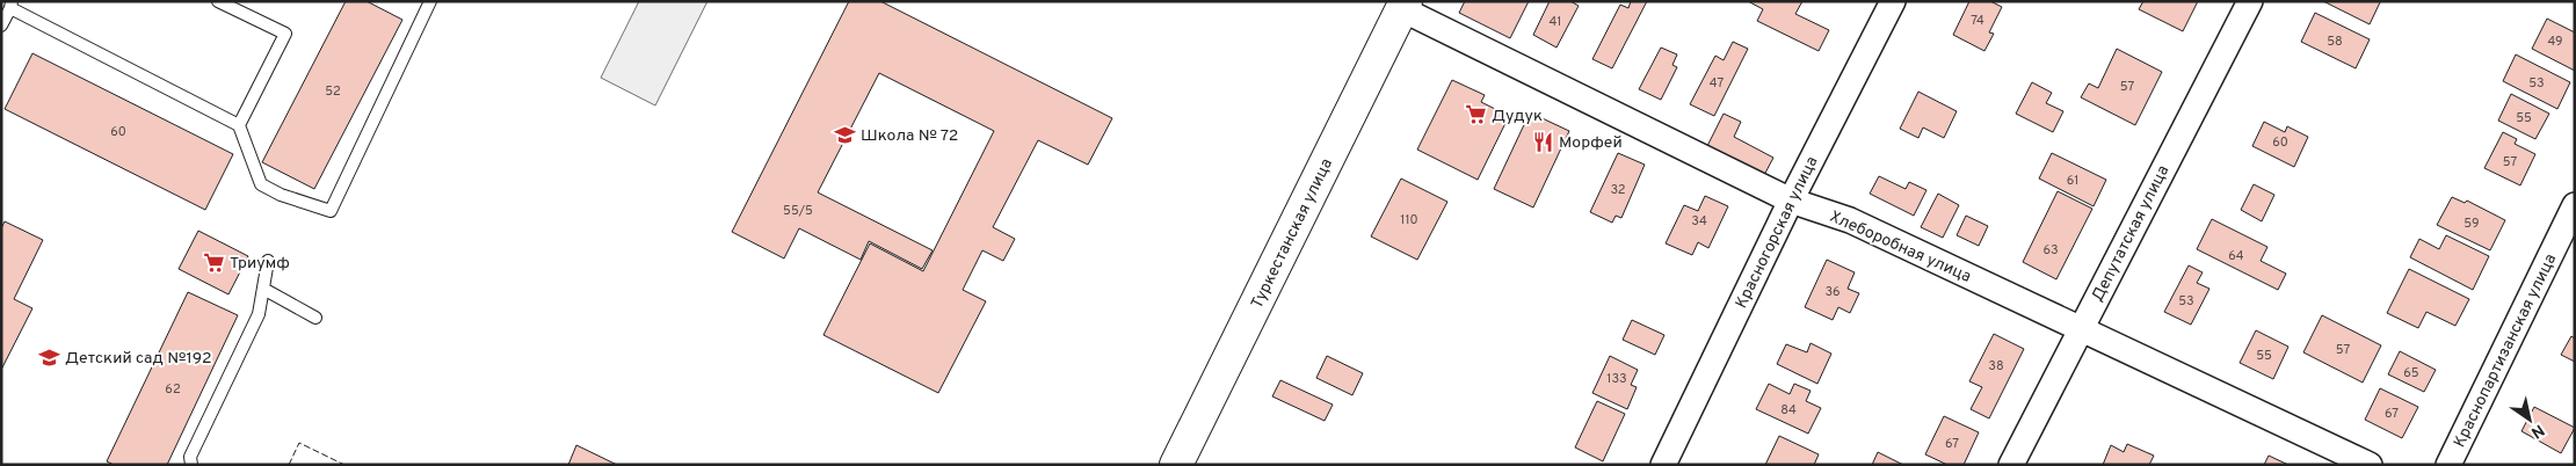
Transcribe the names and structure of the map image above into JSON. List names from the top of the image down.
{
  "streets": {
    "main road": ["Туркестанская улица"],
    "street": [
      "Красногорская улица",
      "Депутатская улица",
      "Хлеборобная улица",
      "Краснопартизанская улица"
    ]
  },
  "crossings": [
    ["Красногорская улица", "Хлеборобная улица"],
    ["Туркестанская улица", "Хлеборобная улица"],
    ["Депутатская улица", "Хлеборобная улица"]
  ],
  "places": {
    "supermarket": ["Дудук", "Триумф"],
    "school or university": ["Школа № 72", "Детский сад №192"],
    "restaurant": ["Морфей"]
  },
  "house_numbers": [
    "74",
    "41",
    "58",
    "49",
    "47",
    "53",
    "57",
    "52",
    "55",
    "60",
    "60",
    "57",
    "61",
    "32",
    "55/5",
    "110",
    "34",
    "59",
    "63",
    "64",
    "36",
    "53",
    "57",
    "55",
    "38",
    "65",
    "133",
    "62",
    "84",
    "67",
    "67"
  ],
  "north": "bottom right"
}
